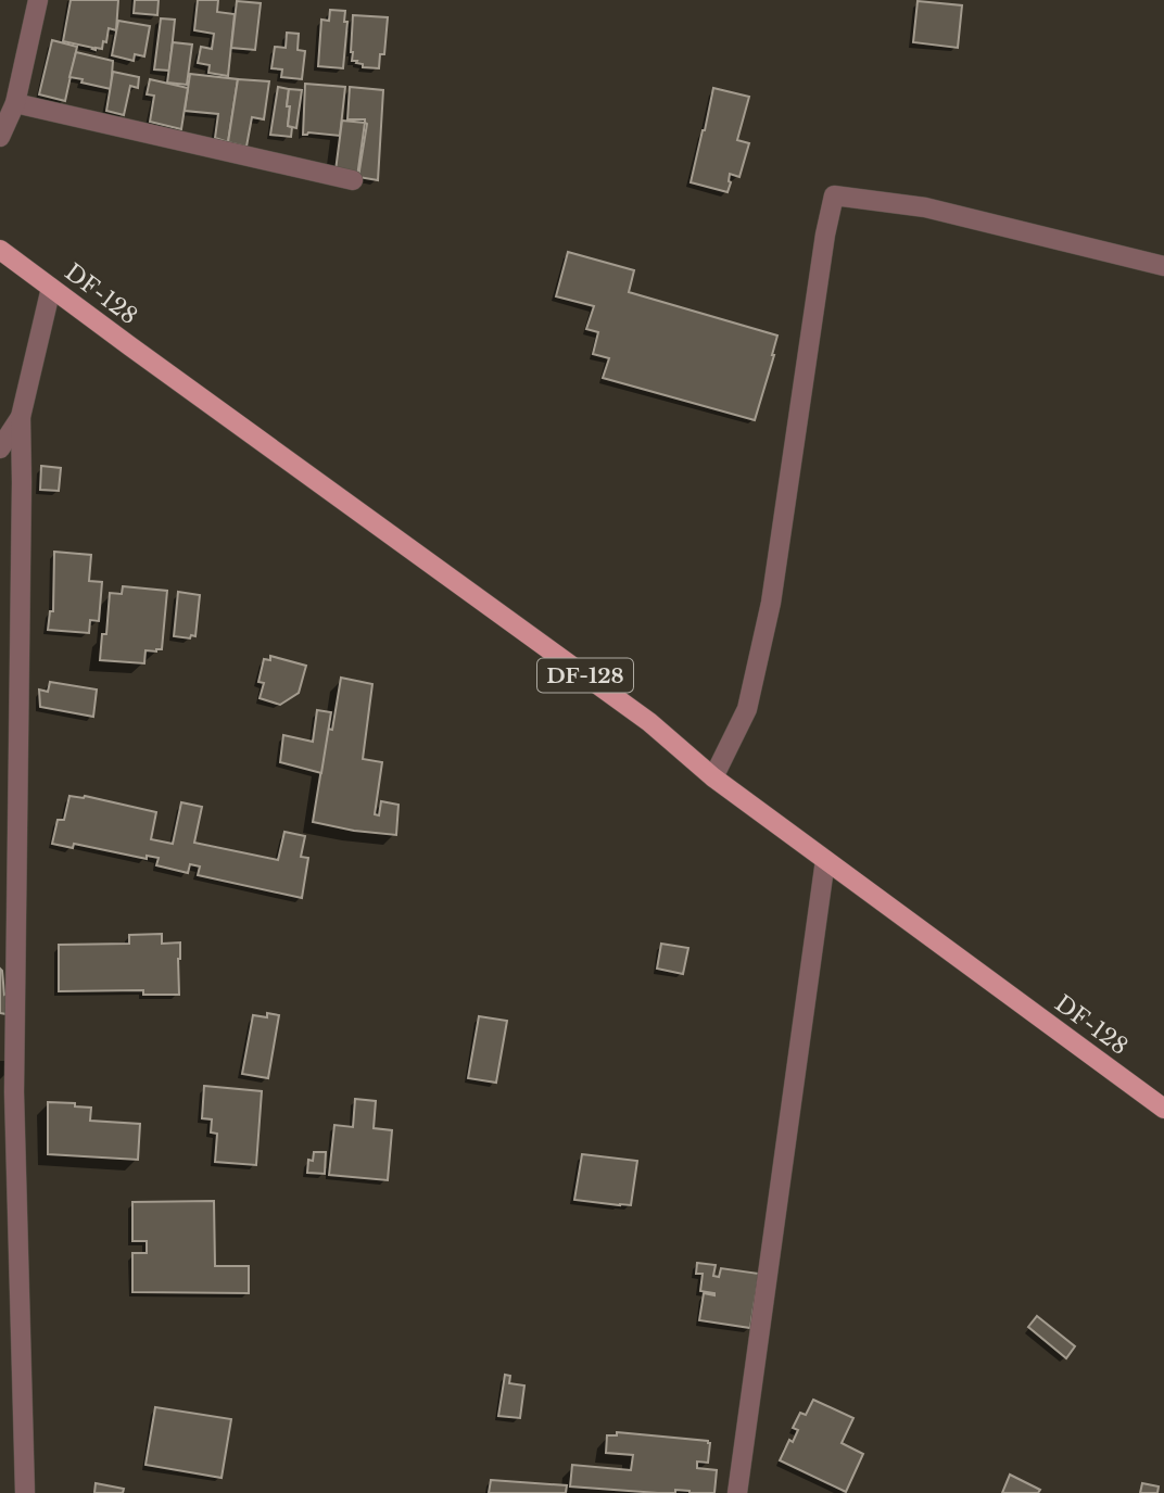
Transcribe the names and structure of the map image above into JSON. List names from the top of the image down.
{
  "streets": {
    "main road": ["DF-128"]
  }
}
